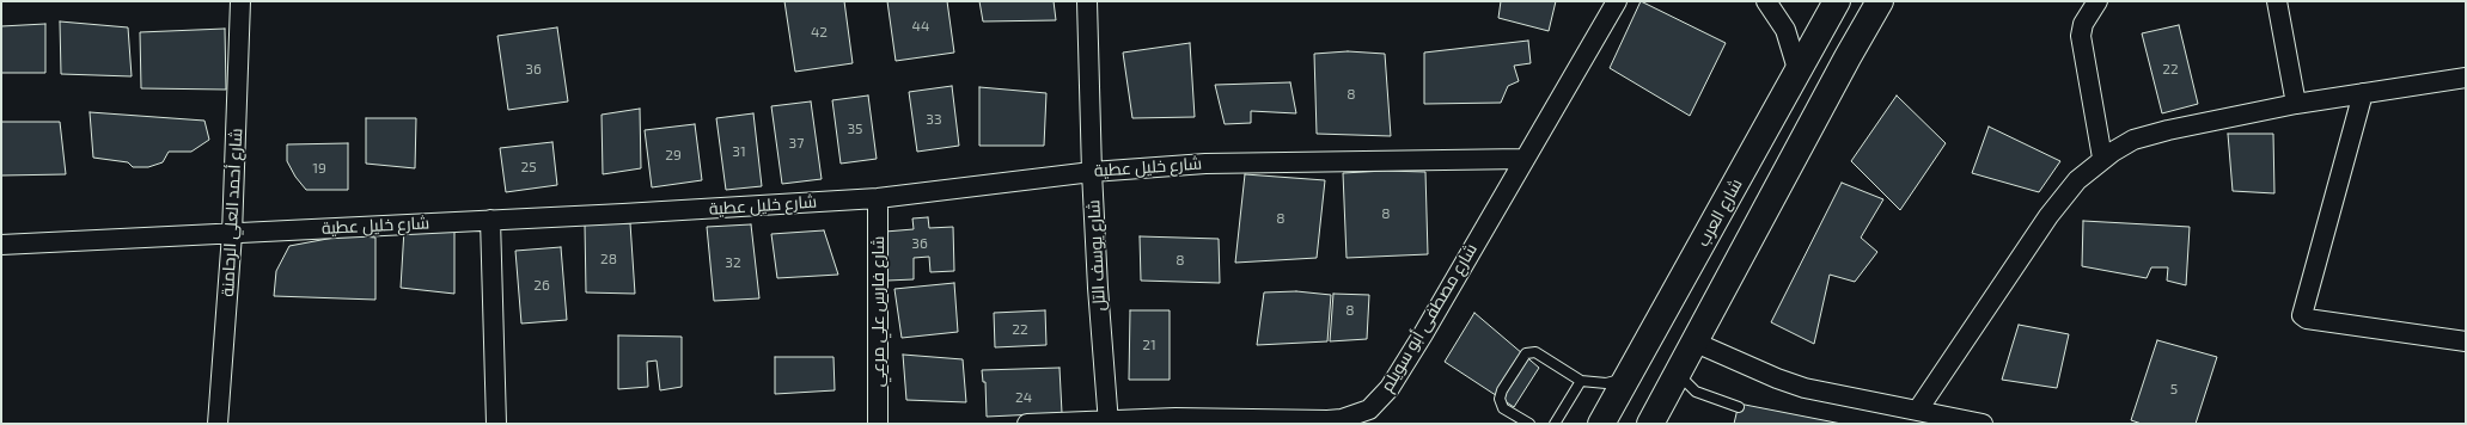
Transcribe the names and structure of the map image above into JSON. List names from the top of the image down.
{
  "streets": {
    "main road": ["شارع العرب"],
    "street": [
      "شارع خليل عطية",
      "شارع أحمد العلي الرحامنة",
      "شارع يوسف التل",
      "شارع فارس علي مرعي",
      "شارع مصطفى أبو سويلم"
    ]
  },
  "crossings": [
    ["شارع خليل عطية", "شارع أحمد العلي الرحامنة"],
    ["شارع خليل عطية", "شارع يوسف التل"],
    ["شارع خليل عطية", "شارع فارس علي مرعي"],
    ["شارع خليل عطية", "شارع مصطفى أبو سويلم"],
    ["شارع يوسف التل", "شارع مصطفى أبو سويلم"]
  ],
  "house_numbers": [
    "44",
    "42",
    "36",
    "22",
    "8",
    "33",
    "35",
    "37",
    "31",
    "29",
    "25",
    "19",
    "8",
    "8",
    "36",
    "28",
    "8",
    "32",
    "26",
    "8",
    "22",
    "21",
    "5",
    "24"
  ]
}
